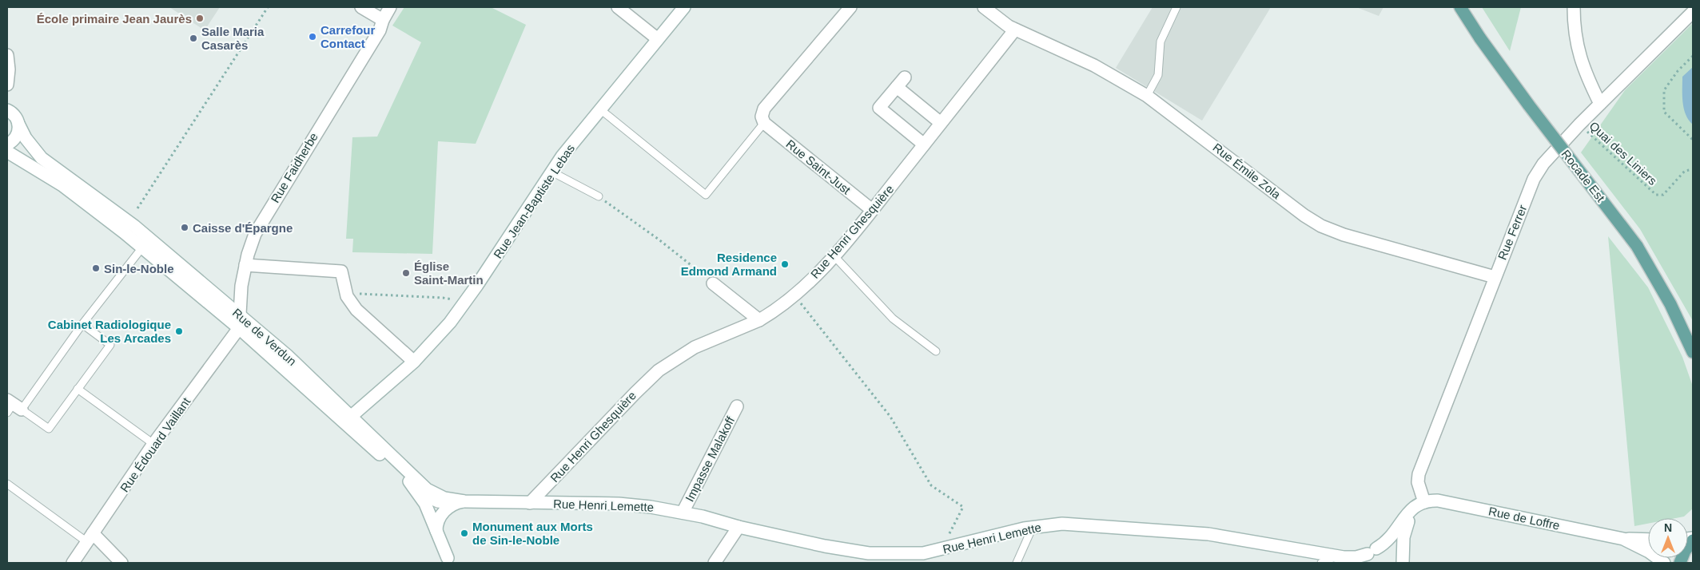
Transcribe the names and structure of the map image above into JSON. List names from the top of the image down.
{
  "streets": {
    "main road": ["Rocade Est"],
    "street": [
      "Rue Saint-Just",
      "Rue Faidherbe",
      "Rue Émile Zola",
      "Rue Jean-Baptiste Lebas",
      "Rue Henri Ghesquière",
      "Rue Ferrer",
      "Rue de Verdun",
      "Rue Édouard Vaillant",
      "Impasse Malakoff",
      "Rue Henri Lemette",
      "Rue de Loffre"
    ],
    "path": ["Quai des Liniers"]
  },
  "crossings": [
    ["Quai des Liniers", "Rue Ferrer"],
    ["Rue Saint-Just", "Rue Henri Ghesquière"],
    ["Rue Faidherbe", "Rue de Verdun"],
    ["Rue Faidherbe", "Rue Édouard Vaillant"],
    ["Rue Émile Zola", "Rue Henri Ghesquière"],
    ["Rue Émile Zola", "Rue Ferrer"],
    ["Rue Jean-Baptiste Lebas", "Rue de Verdun"],
    ["Rue Henri Ghesquière", "Rue de Verdun"],
    ["Rue Henri Ghesquière", "Rue Henri Lemette"],
    ["Rue Ferrer", "Rue de Loffre"],
    ["Rue de Verdun", "Rue Édouard Vaillant"],
    ["Rue de Verdun", "Rue Henri Lemette"],
    ["Impasse Malakoff", "Rue Henri Lemette"]
  ],
  "places": [
    "École primaire Jean Jaurès",
    "Carrefour Contact",
    "Salle Maria Casarès",
    "Caisse d'Épargne",
    "Residence Edmond Armand",
    "Sin-le-Noble",
    "Église Saint-Martin",
    "Cabinet Radiologique Les Arcades",
    "Monument aux Morts de Sin-le-Noble"
  ],
  "north": "top"
}
